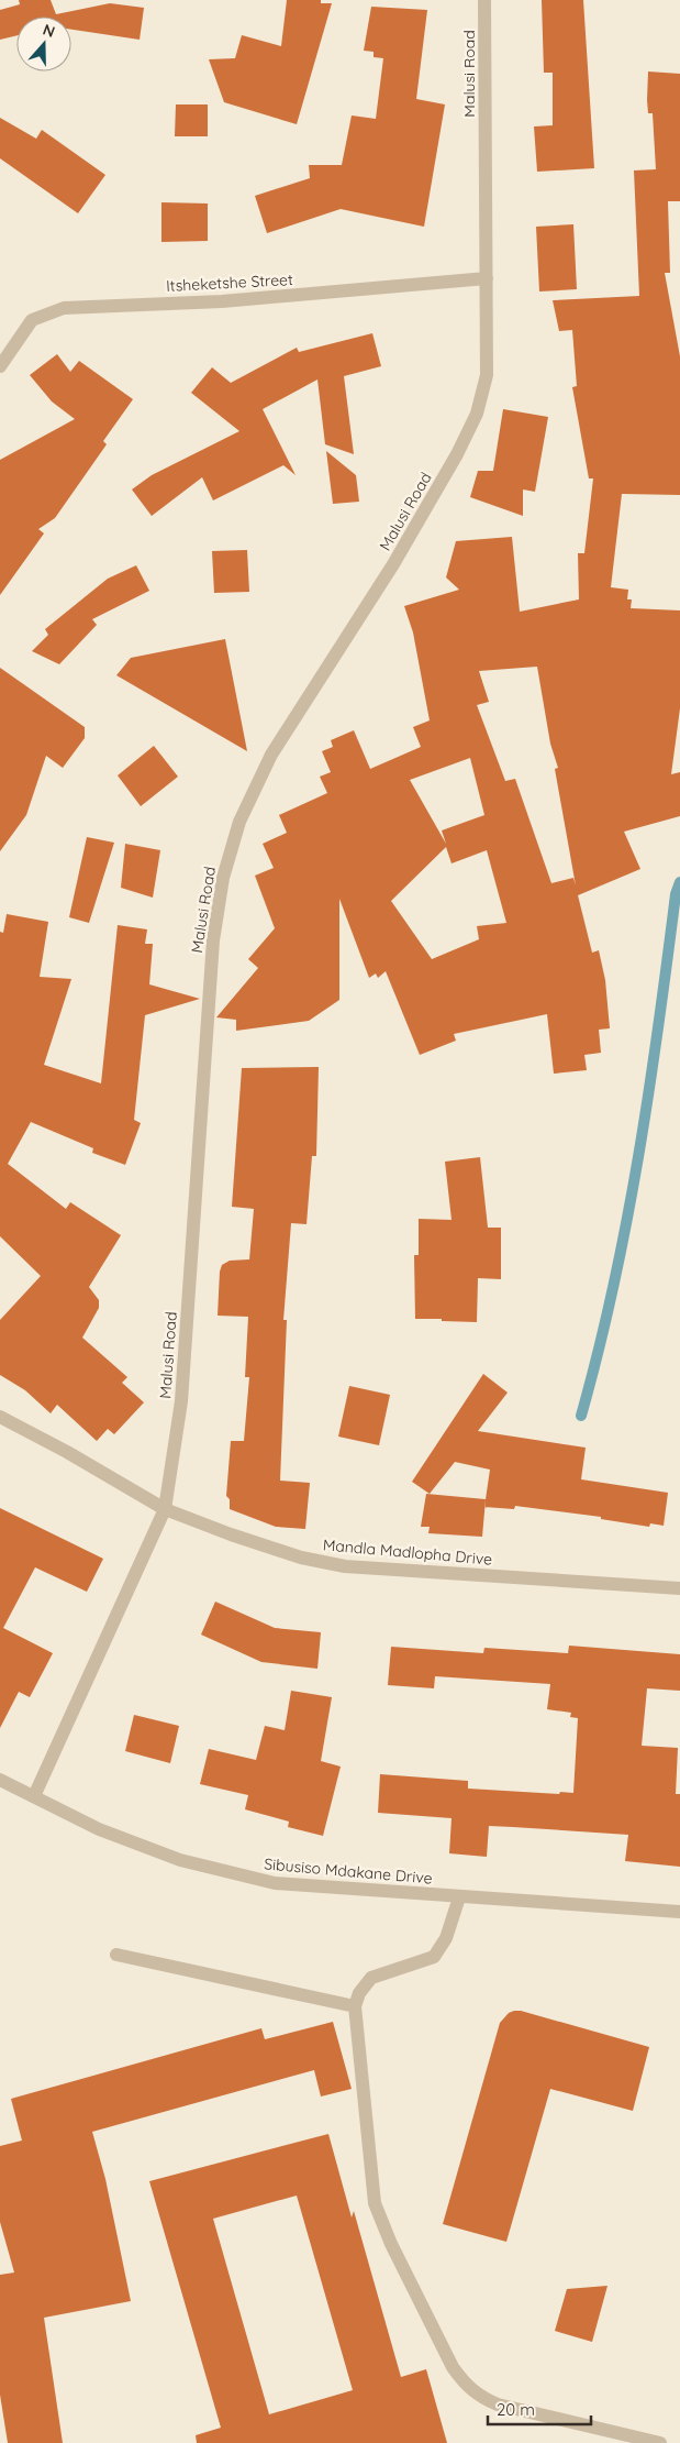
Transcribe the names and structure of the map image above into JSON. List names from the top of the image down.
{
  "streets": {
    "street": [
      "Malusi Road",
      "Itsheketshe Street",
      "Mandla Madlopha Drive",
      "Sibusiso Mdakane Drive"
    ]
  },
  "crossings": [
    ["Malusi Road", "Itsheketshe Street"],
    ["Malusi Road", "Mandla Madlopha Drive"],
    ["Malusi Road", "Sibusiso Mdakane Drive"]
  ],
  "scale_bar": "20 m",
  "north": "top"
}
